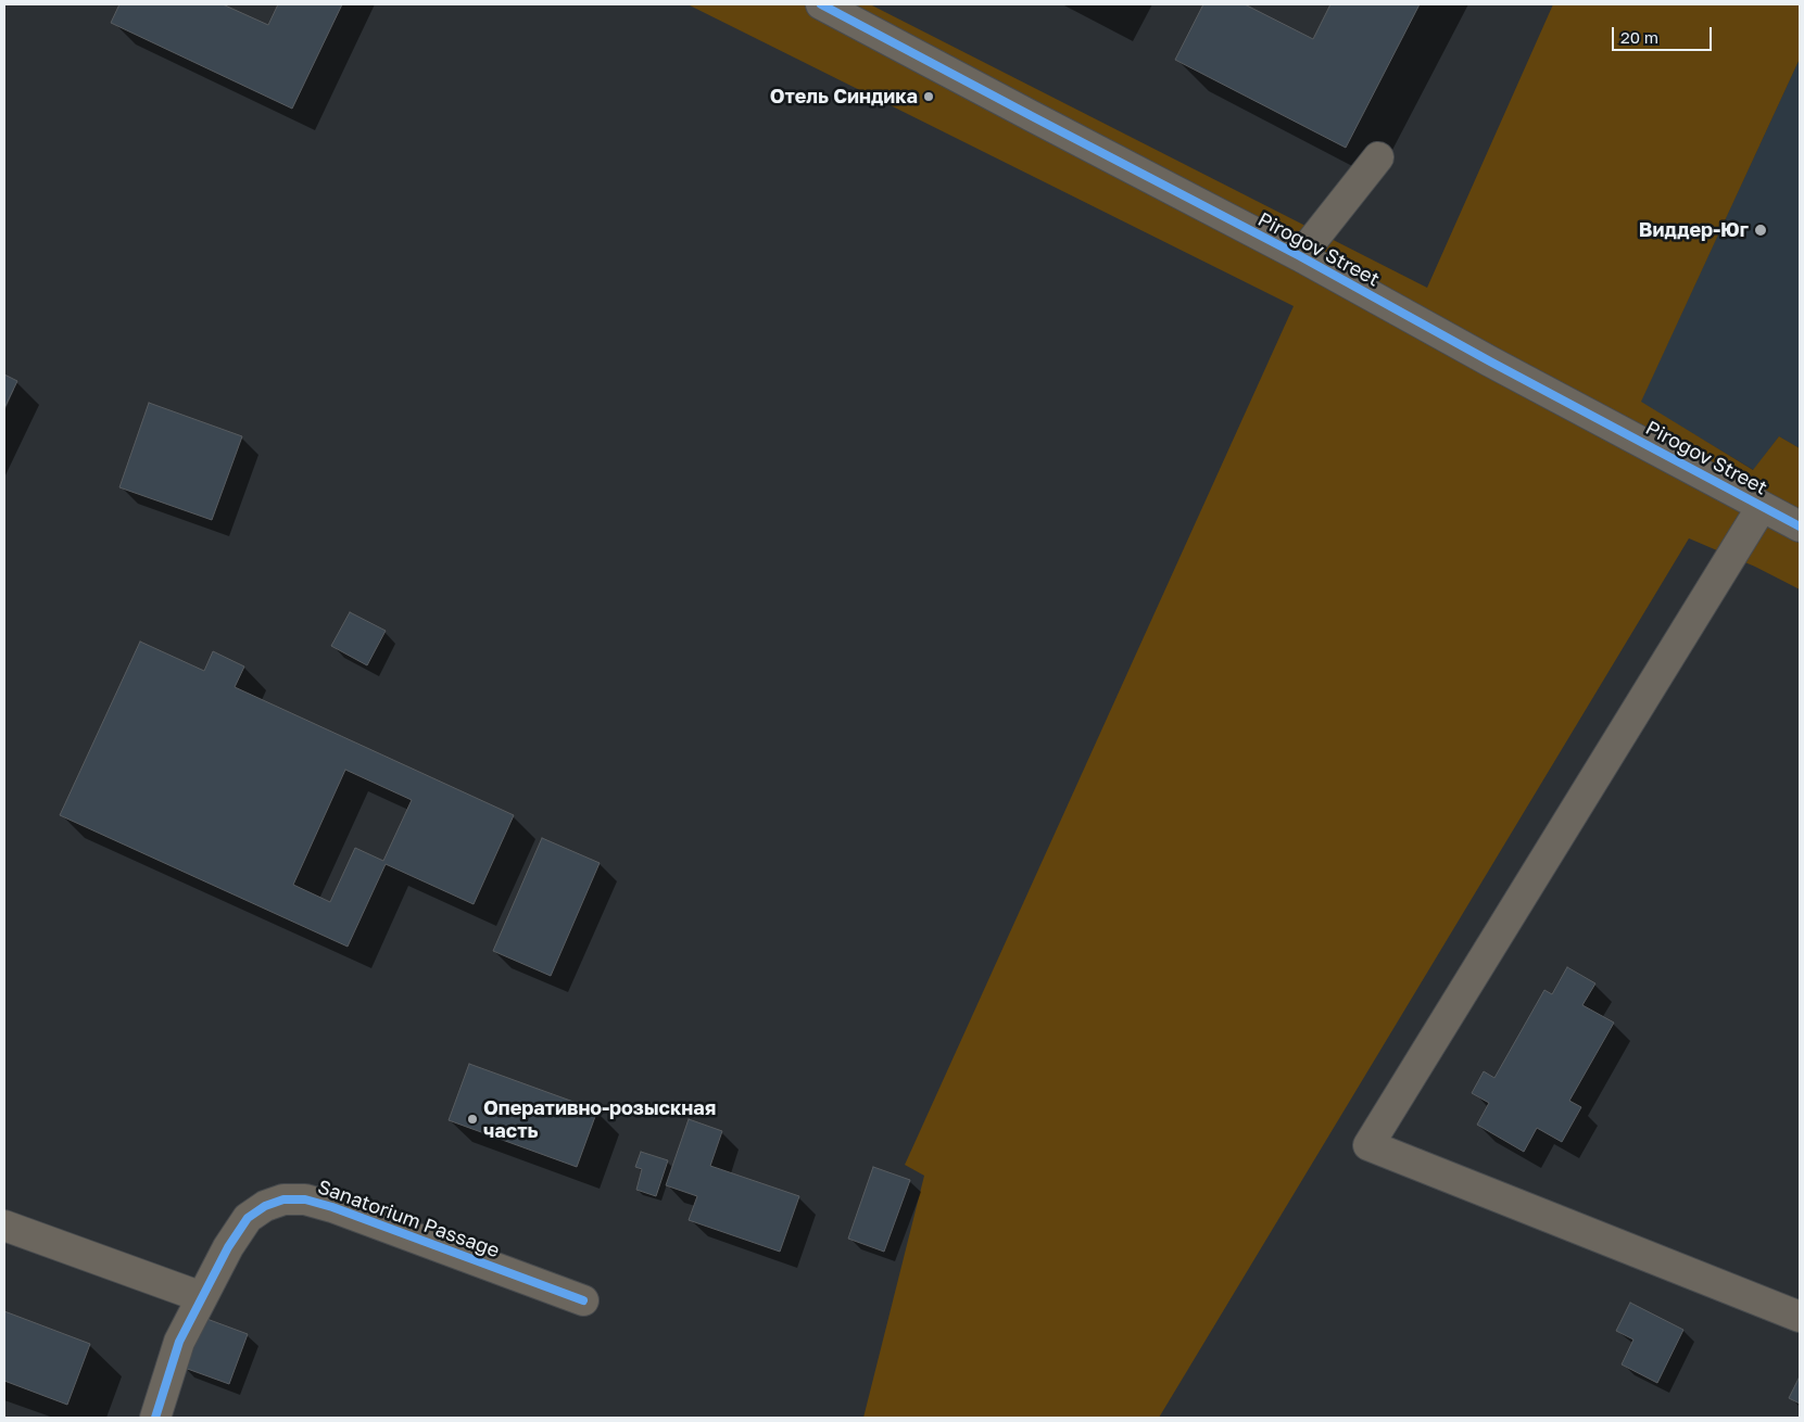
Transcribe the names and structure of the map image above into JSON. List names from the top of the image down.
{
  "streets": {
    "street": ["Pirogov Street", "Sanatorium Passage"]
  },
  "places": ["Отель Синдика", "Виддер-Юг", "Оперативно-розыскная часть"],
  "scale_bar": "20 m"
}
